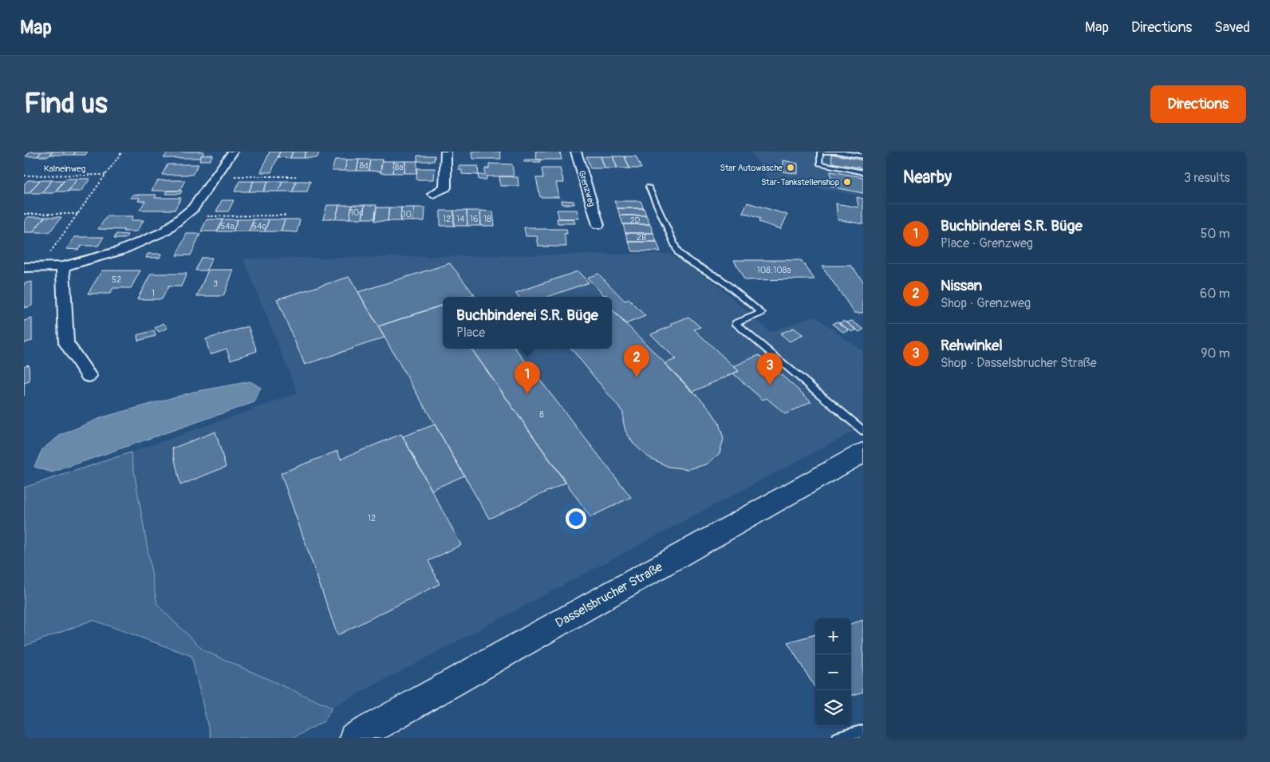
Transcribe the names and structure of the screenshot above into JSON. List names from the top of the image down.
{
  "streets": {
    "street": ["Grenzweg", "Dasselsbrucher Straße"],
    "path": ["Kalneinweg"]
  },
  "places": ["Star Autowäsche", "Star-Tankstellenshop"],
  "house_numbers": [
    "8d",
    "8a",
    "10d",
    "10",
    "12",
    "14",
    "16",
    "18",
    "2D",
    "54a",
    "54c",
    "2B",
    "108;108a",
    "52",
    "3",
    "1",
    "8",
    "12"
  ],
  "page": {
    "header": "Map",
    "nav": ["Map", "Directions", "Saved"],
    "buttons": "Directions",
    "title": "Find us",
    "heading": ["Nearby", "3 results"],
    "list": [
      {
        "mark": "1",
        "name": "Buchbinderei S.R. Büge",
        "note": "Place · Grenzweg",
        "value": "50 m"
      },
      {
        "mark": "2",
        "name": "Nissan",
        "note": "Shop · Grenzweg",
        "value": "60 m"
      },
      {
        "mark": "3",
        "name": "Rehwinkel",
        "note": "Shop · Dasselsbrucher Straße",
        "value": "90 m"
      }
    ],
    "popup": ["Buchbinderei S.R. Büge", "Place"],
    "pins": ["2", "3", "1"],
    "map_buttons": ["+", "−"]
  }
}
